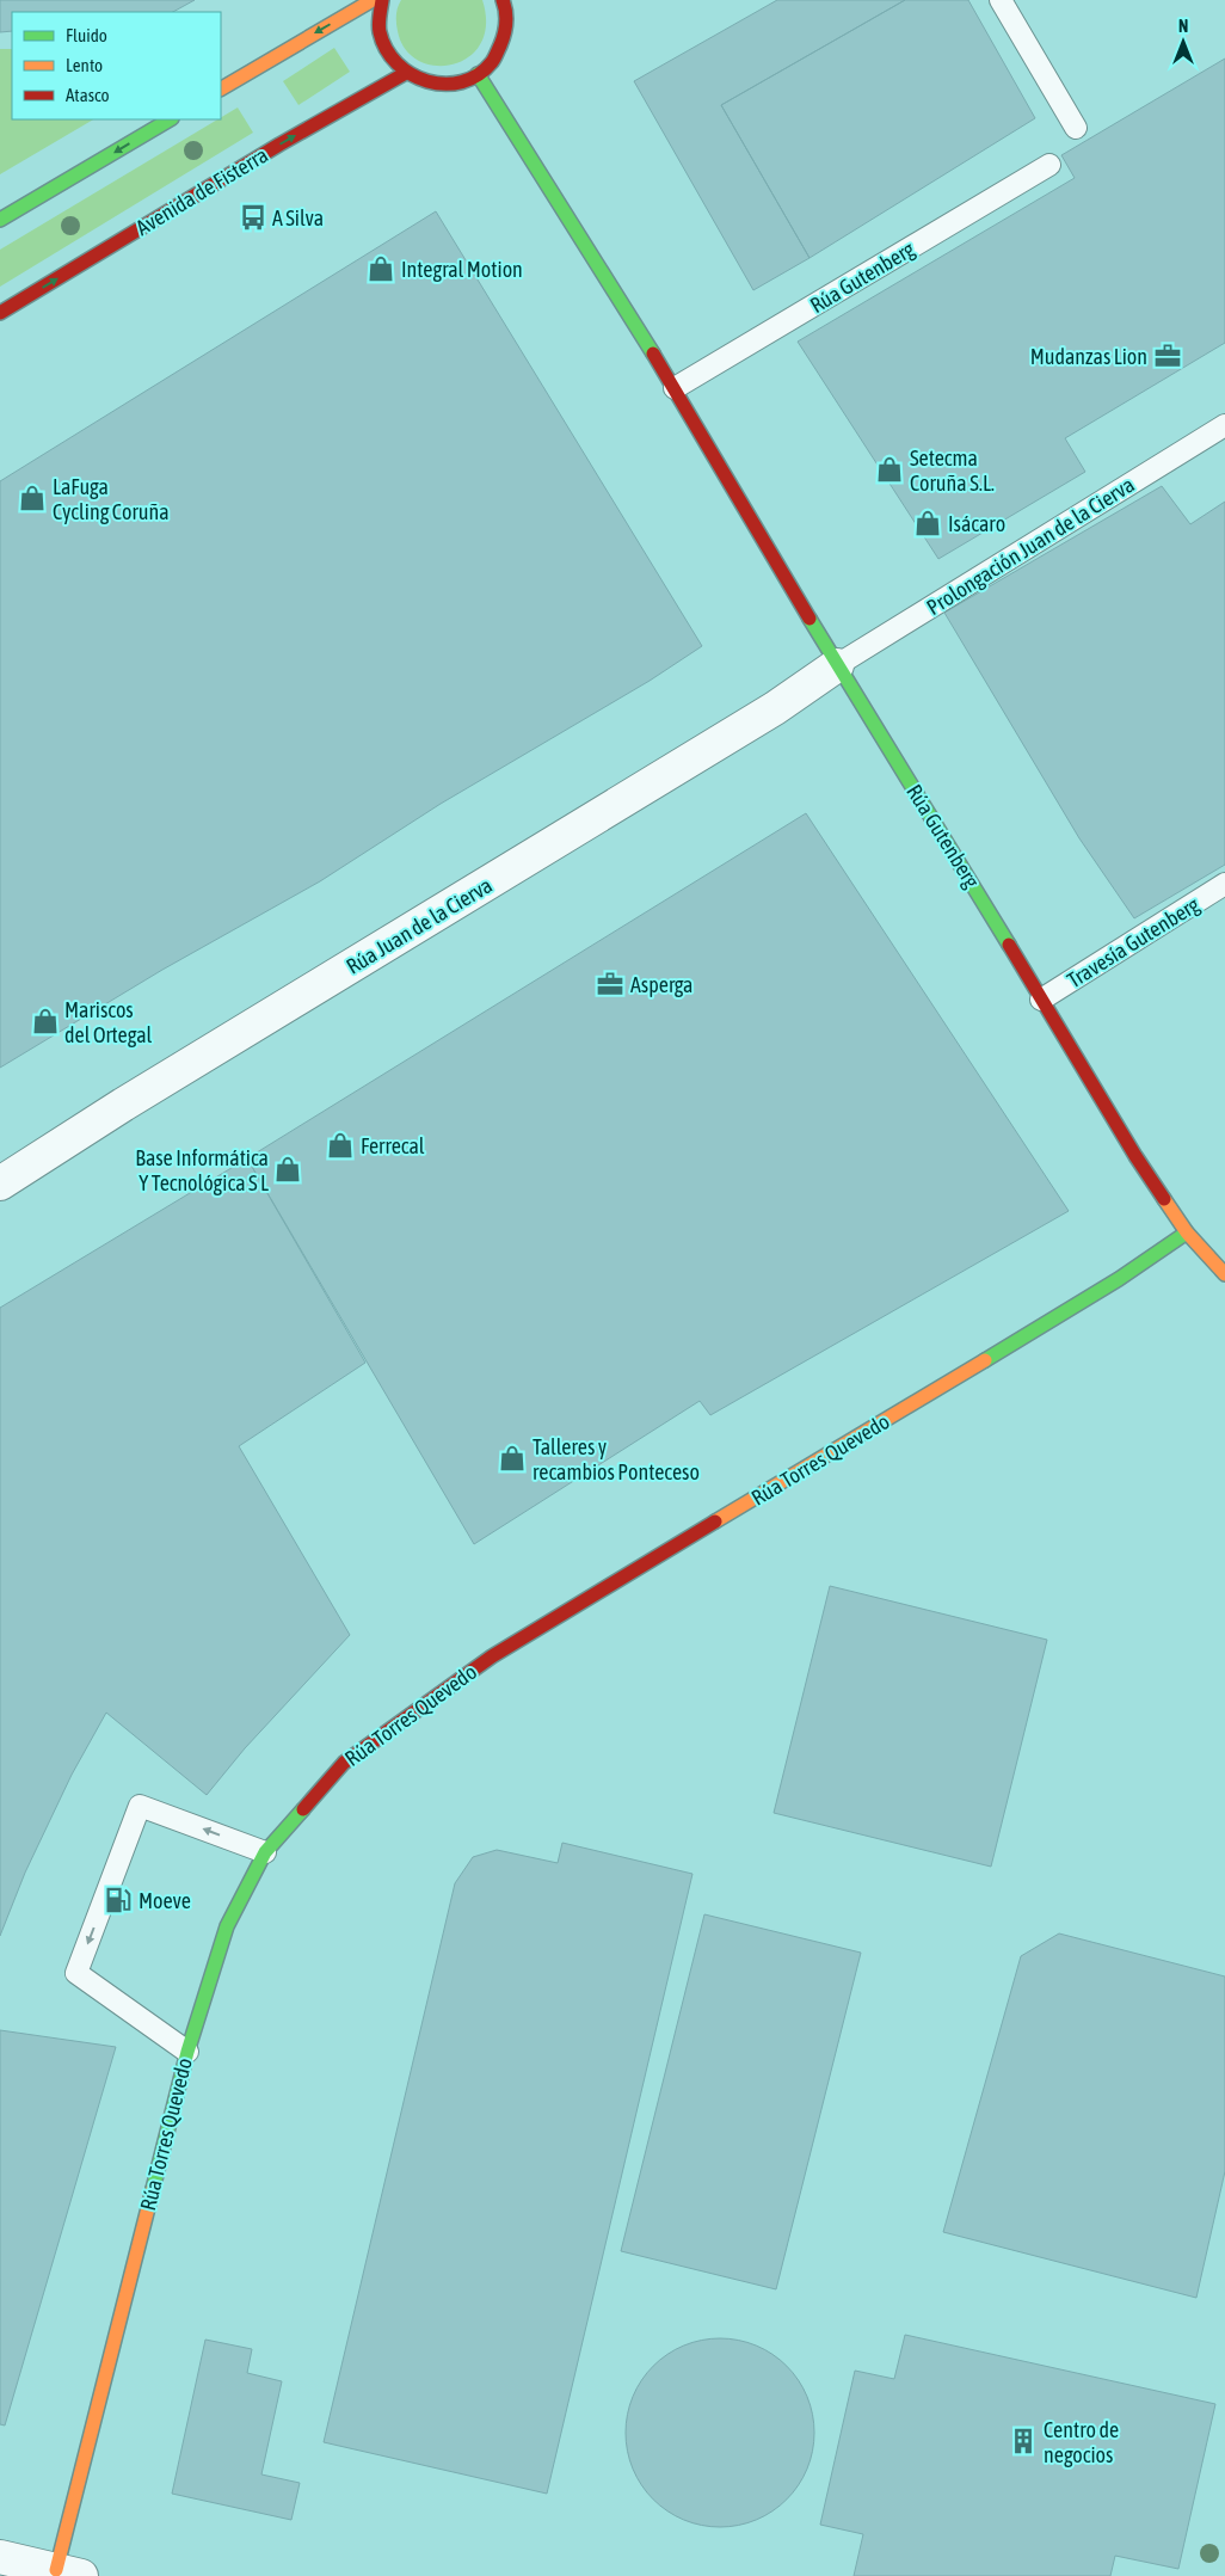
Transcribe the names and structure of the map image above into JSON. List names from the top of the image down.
{
  "streets": {
    "street": [
      "Avenida de Fisterra",
      "Rúa Gutenberg",
      "Rúa Juan de la Cierva",
      "Rúa Torres Quevedo"
    ],
    "lane": ["Prolongación Juan de la Cierva", "Travesía Gutenberg"]
  },
  "crossings": [
    ["Rúa Gutenberg", "Prolongación Juan de la Cierva"],
    ["Rúa Gutenberg", "Rúa Juan de la Cierva"],
    ["Rúa Gutenberg", "Travesía Gutenberg"],
    ["Rúa Gutenberg", "Rúa Torres Quevedo"],
    ["Prolongación Juan de la Cierva", "Rúa Juan de la Cierva"]
  ],
  "places": {
    "bus stop": ["A Silva"],
    "shop": [
      "Integral Motion",
      "Setecma Coruña S.L.",
      "LaFuga Cycling Coruña",
      "Isácaro",
      "Mariscos del Ortegal",
      "Ferrecal",
      "Base Informática Y Tecnológica S L",
      "Talleres y recambios Ponteceso"
    ],
    "office": ["Mudanzas Lion", "Asperga"],
    "fuel station": ["Moeve"],
    "building": ["Centro de negocios"]
  },
  "legend": ["Fluido", "Lento", "Atasco"],
  "north": "top"
}
